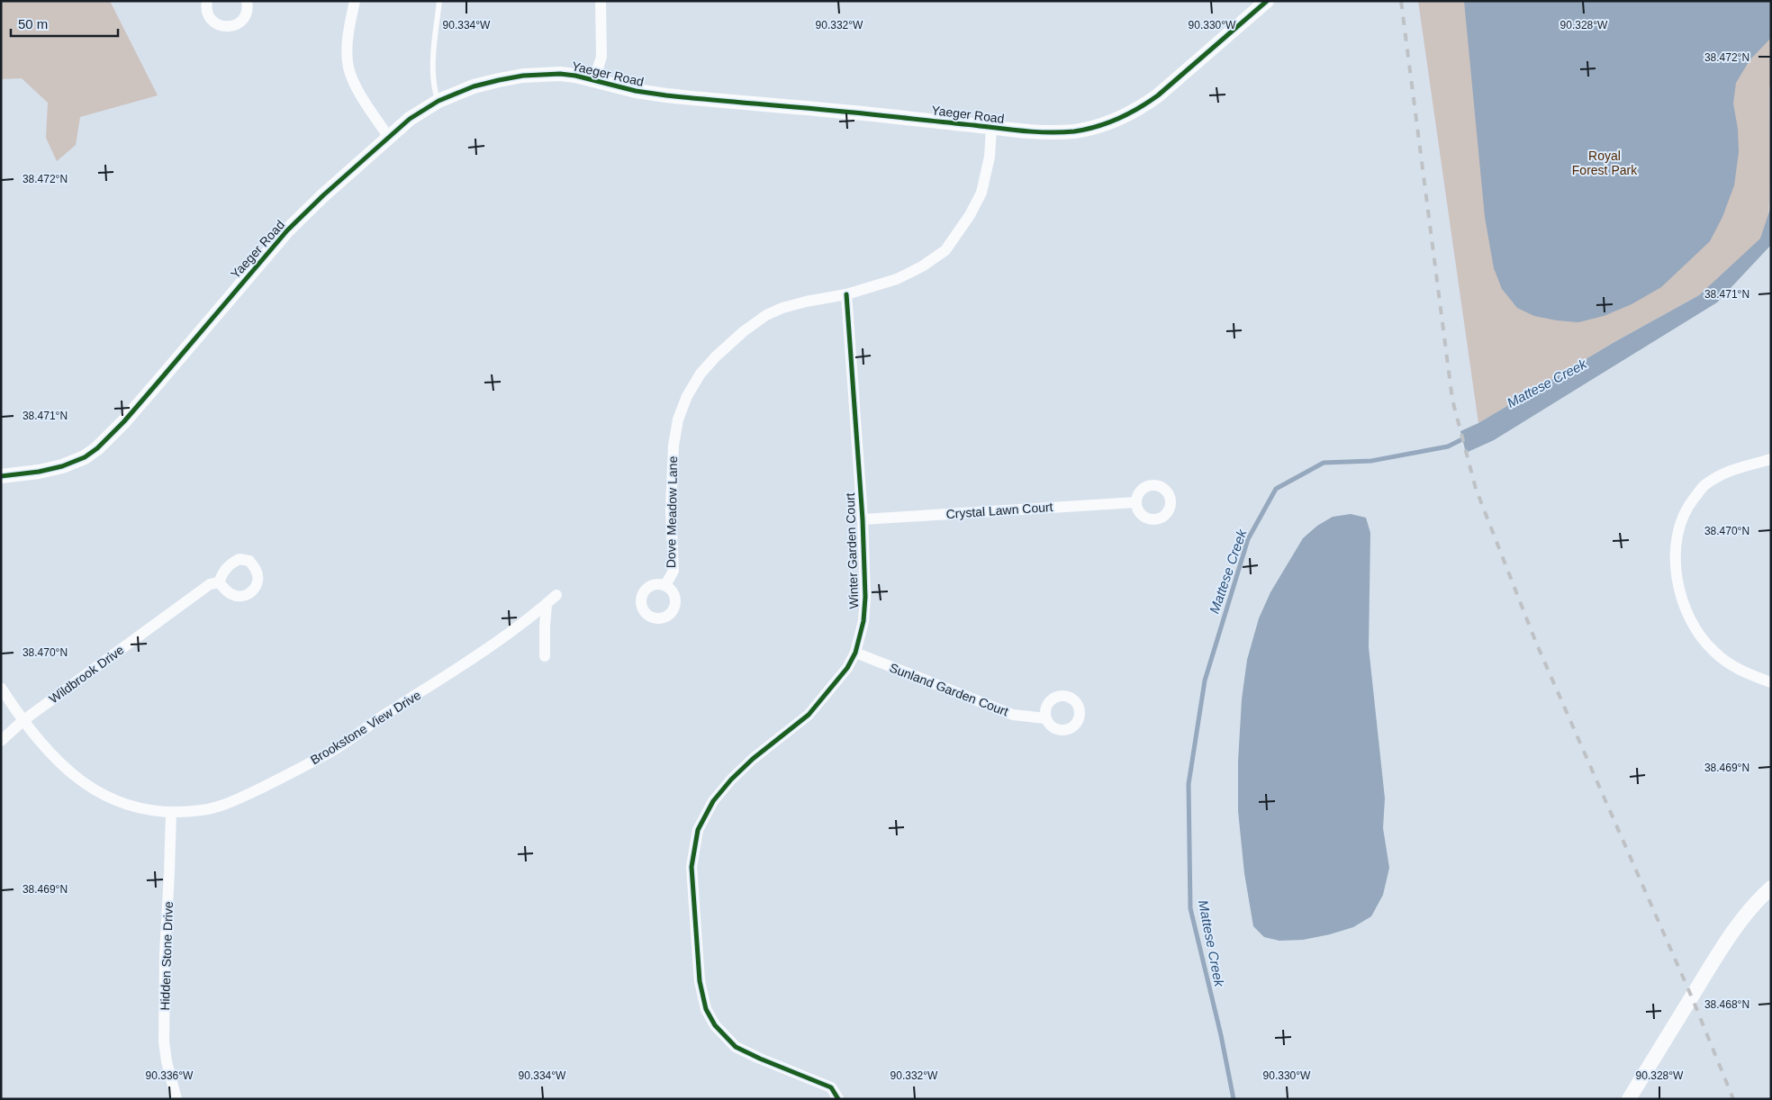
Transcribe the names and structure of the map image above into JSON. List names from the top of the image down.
{
  "streets": {
    "street": [
      "Yaeger Road",
      "Crystal Lawn Court",
      "Dove Meadow Lane",
      "Winter Garden Court",
      "Wildbrook Drive",
      "Sunland Garden Court",
      "Brookstone View Drive",
      "Hidden Stone Drive"
    ]
  },
  "crossings": [
    ["Yaeger Road", "Dove Meadow Lane"],
    ["Crystal Lawn Court", "Winter Garden Court"],
    ["Dove Meadow Lane", "Winter Garden Court"],
    ["Winter Garden Court", "Sunland Garden Court"],
    ["Wildbrook Drive", "Brookstone View Drive"],
    ["Brookstone View Drive", "Hidden Stone Drive"]
  ],
  "water": ["Mattese Creek"],
  "parks": ["Royal Forest Park"],
  "scale_bar": "50 m",
  "coordinates": [
    "90.334°W",
    "90.332°W",
    "90.330°W",
    "90.328°W",
    "38.472°N",
    "38.471°N",
    "38.470°N",
    "38.469°N",
    "38.468°N",
    "90.336°W"
  ]
}
